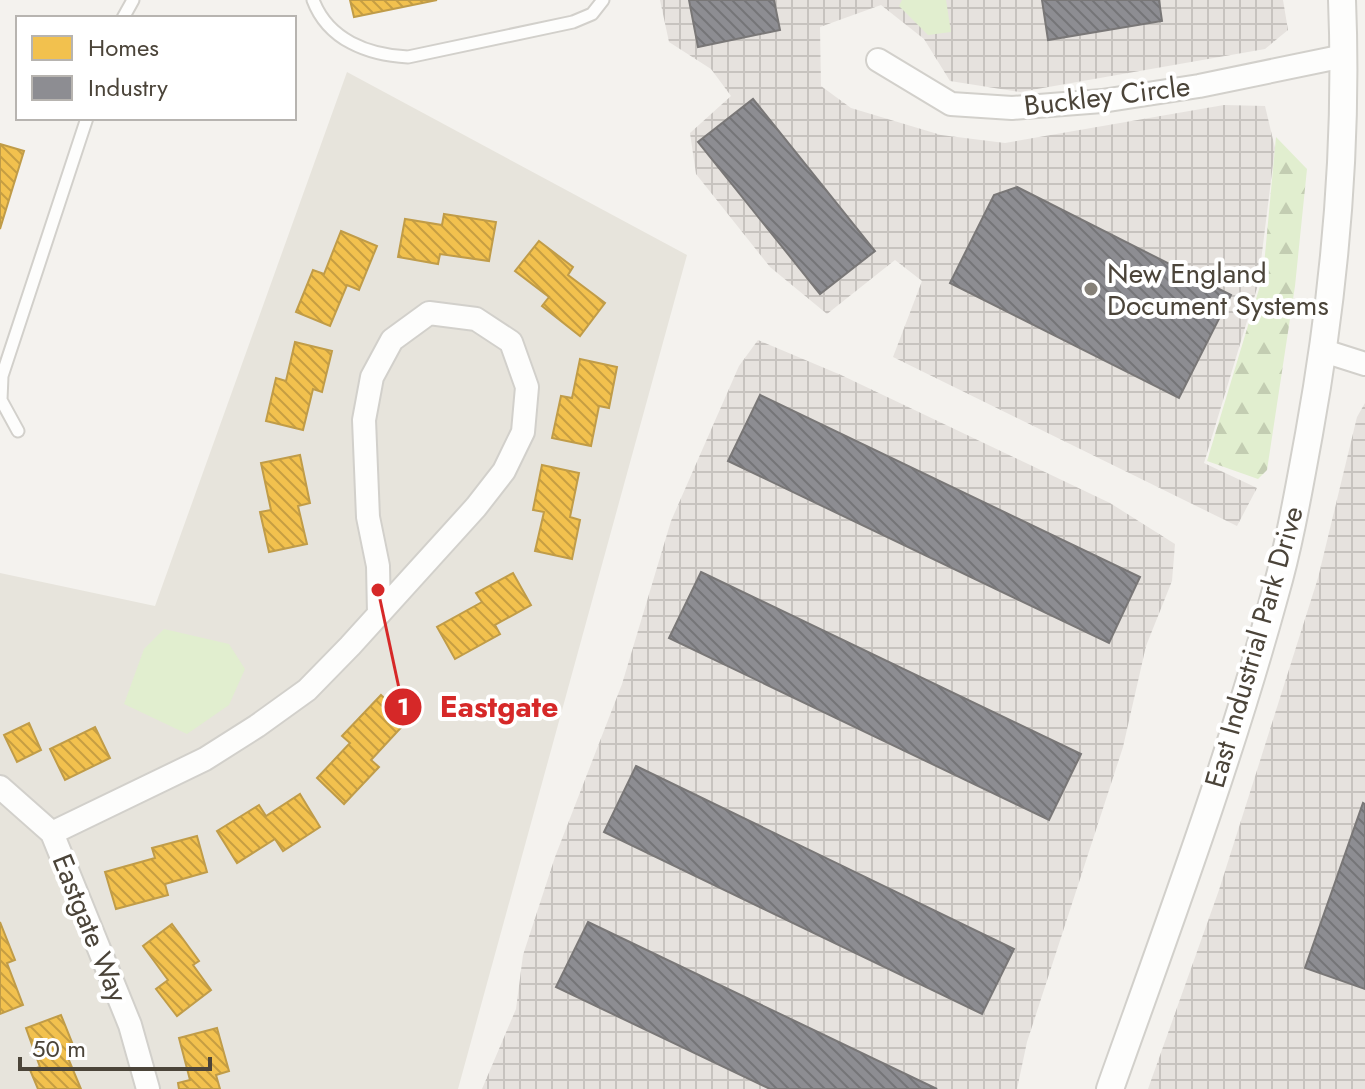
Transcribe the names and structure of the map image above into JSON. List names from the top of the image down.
{
  "streets": {
    "street": ["Buckley Circle", "East Industrial Park Drive", "Eastgate Way"]
  },
  "crossings": [
    ["Buckley Circle", "East Industrial Park Drive"]
  ],
  "places": ["New England Document Systems", "Eastgate"],
  "legend": ["Homes", "Industry"],
  "scale_bar": "50 m"
}
